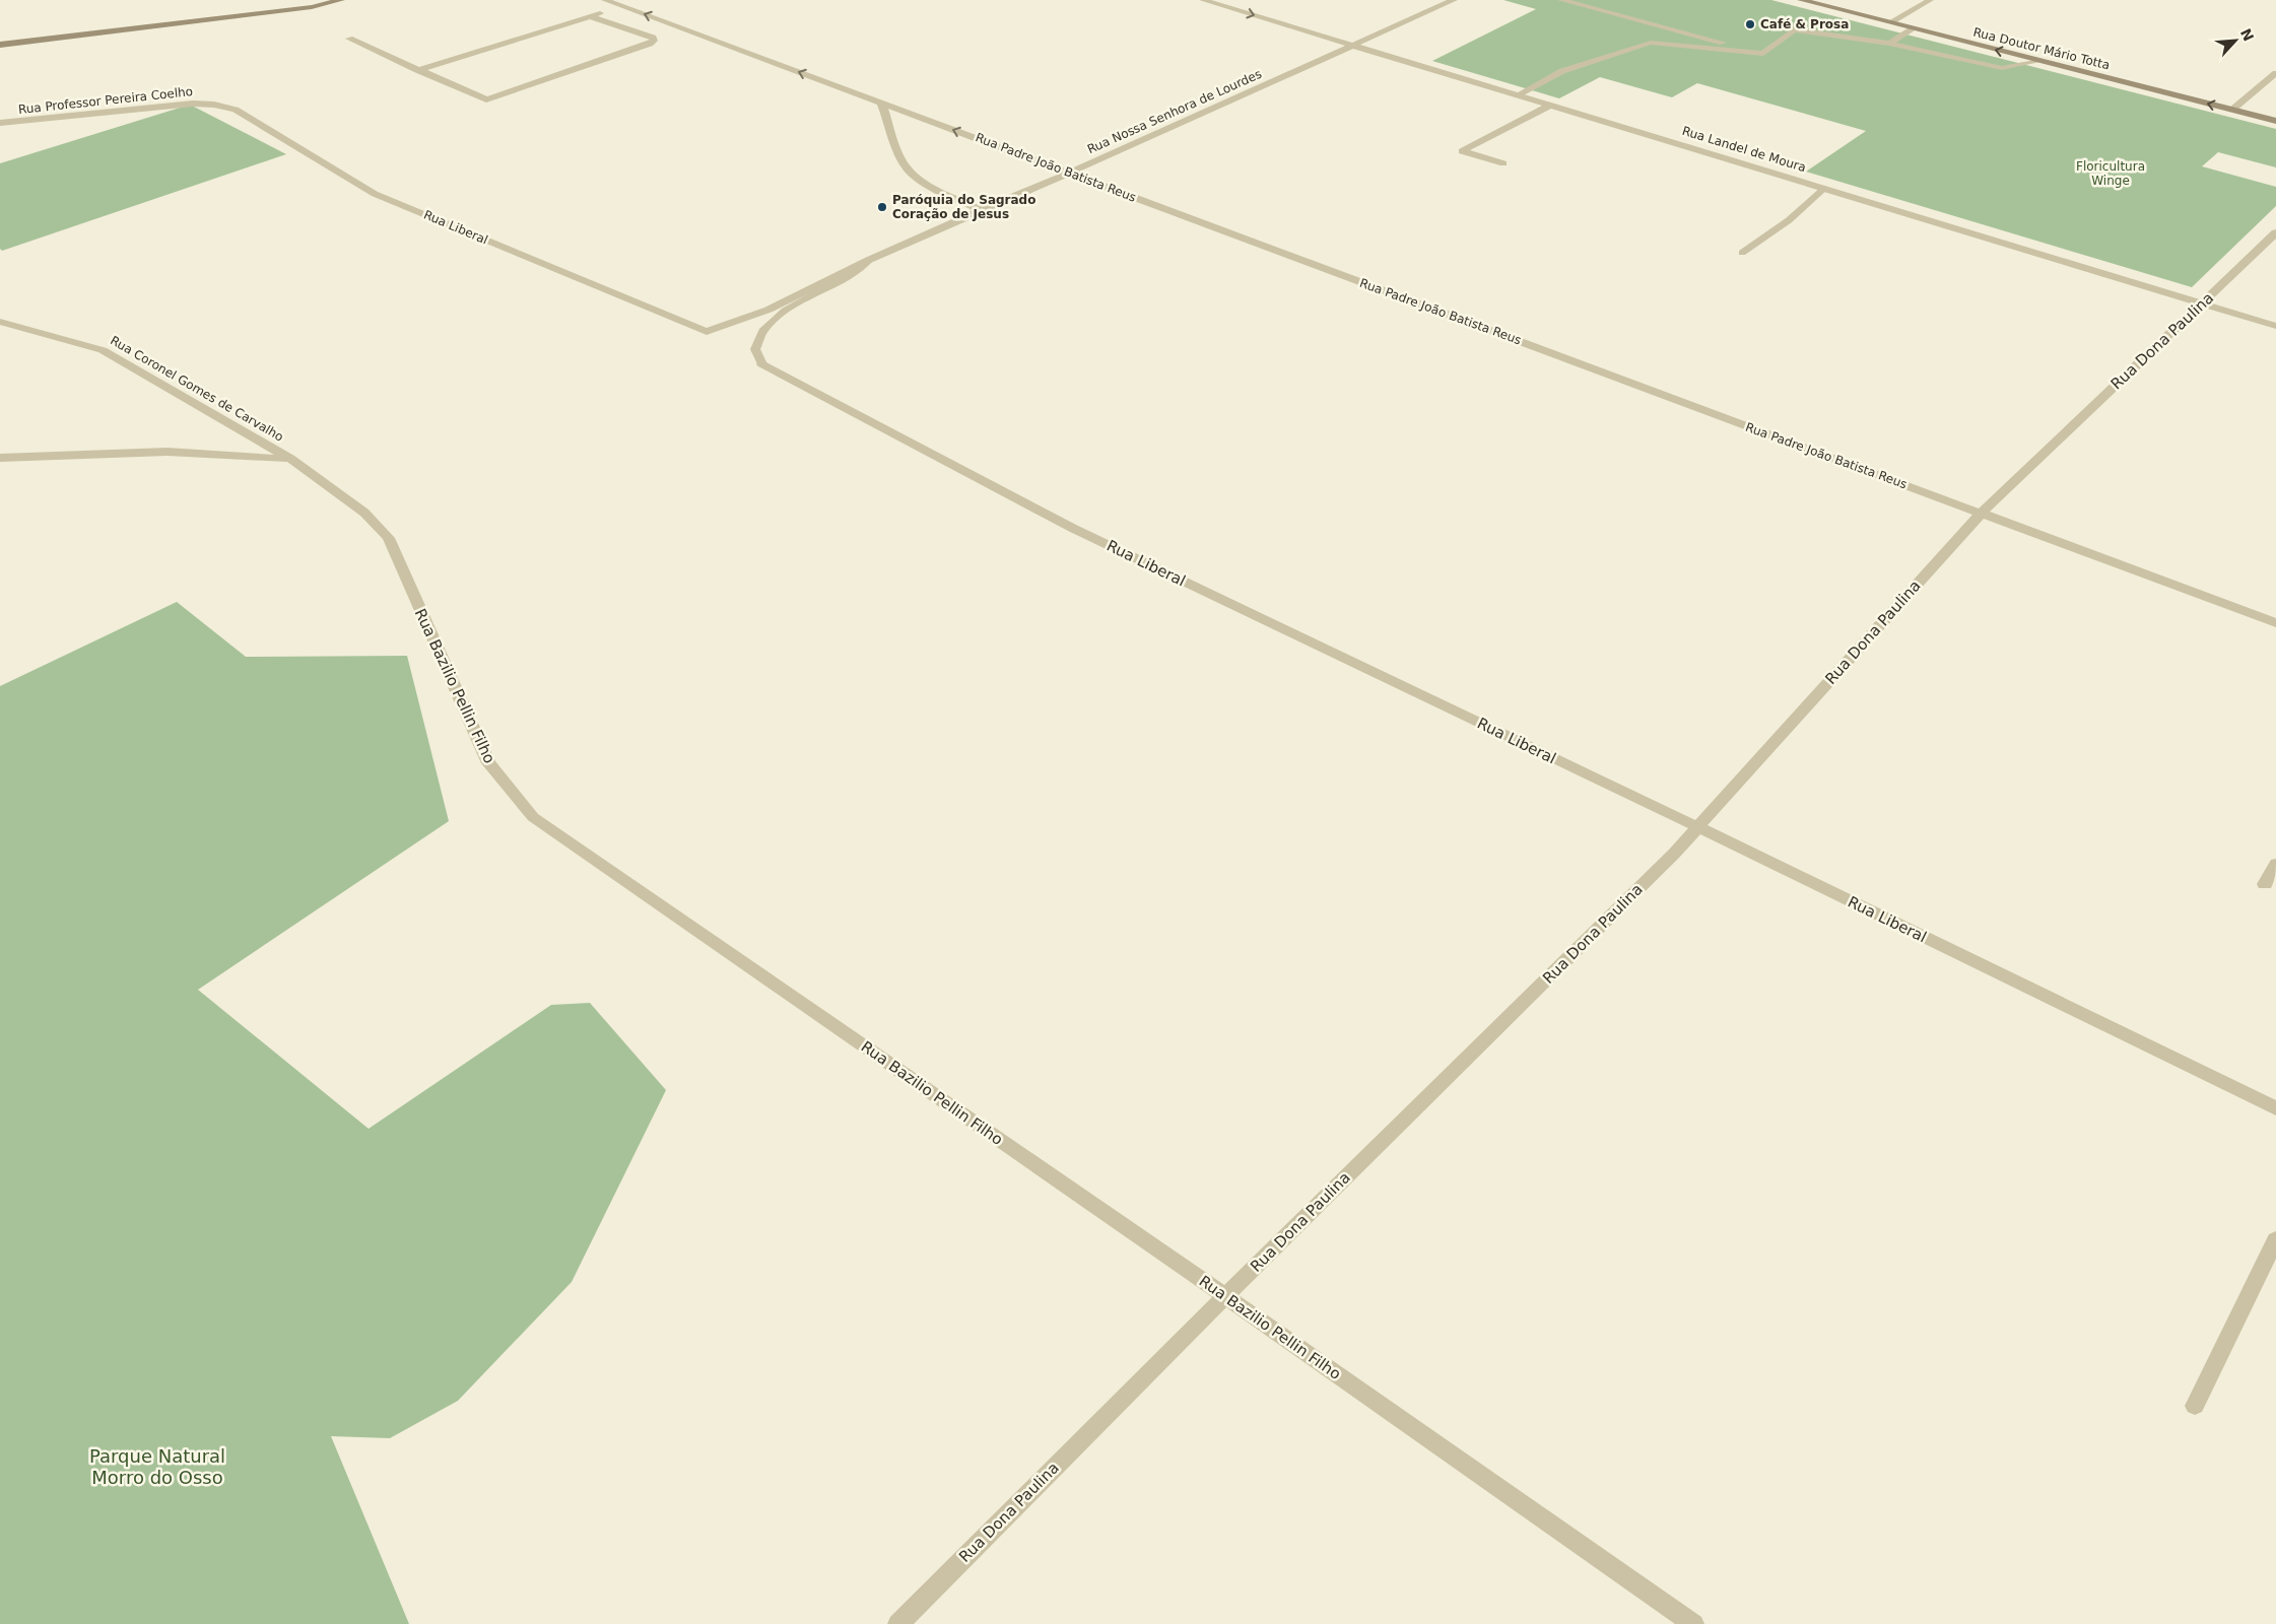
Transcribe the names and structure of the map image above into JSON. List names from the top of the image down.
{
  "streets": {
    "street": [
      "Rua Doutor Mário Totta",
      "Rua Professor Pereira Coelho",
      "Rua Nossa Senhora de Lourdes",
      "Rua Landel de Moura",
      "Rua Padre João Batista Reus",
      "Rua Liberal",
      "Rua Dona Paulina",
      "Rua Coronel Gomes de Carvalho",
      "Rua Bazilio Pellin Filho"
    ]
  },
  "crossings": [
    ["Rua Professor Pereira Coelho", "Rua Liberal"],
    ["Rua Nossa Senhora de Lourdes", "Rua Landel de Moura"],
    ["Rua Nossa Senhora de Lourdes", "Rua Padre João Batista Reus"],
    ["Rua Nossa Senhora de Lourdes", "Rua Liberal"],
    ["Rua Landel de Moura", "Rua Dona Paulina"],
    ["Rua Padre João Batista Reus", "Rua Dona Paulina"],
    ["Rua Liberal", "Rua Dona Paulina"],
    ["Rua Dona Paulina", "Rua Bazilio Pellin Filho"],
    ["Rua Coronel Gomes de Carvalho", "Rua Bazilio Pellin Filho"]
  ],
  "one_way": ["Rua Doutor Mário Totta"],
  "parks": ["Floricultura Winge", "Parque Natural Morro do Osso"],
  "places": ["Café & Prosa", "Paróquia do Sagrado Coração de Jesus"],
  "north": "top right"
}
